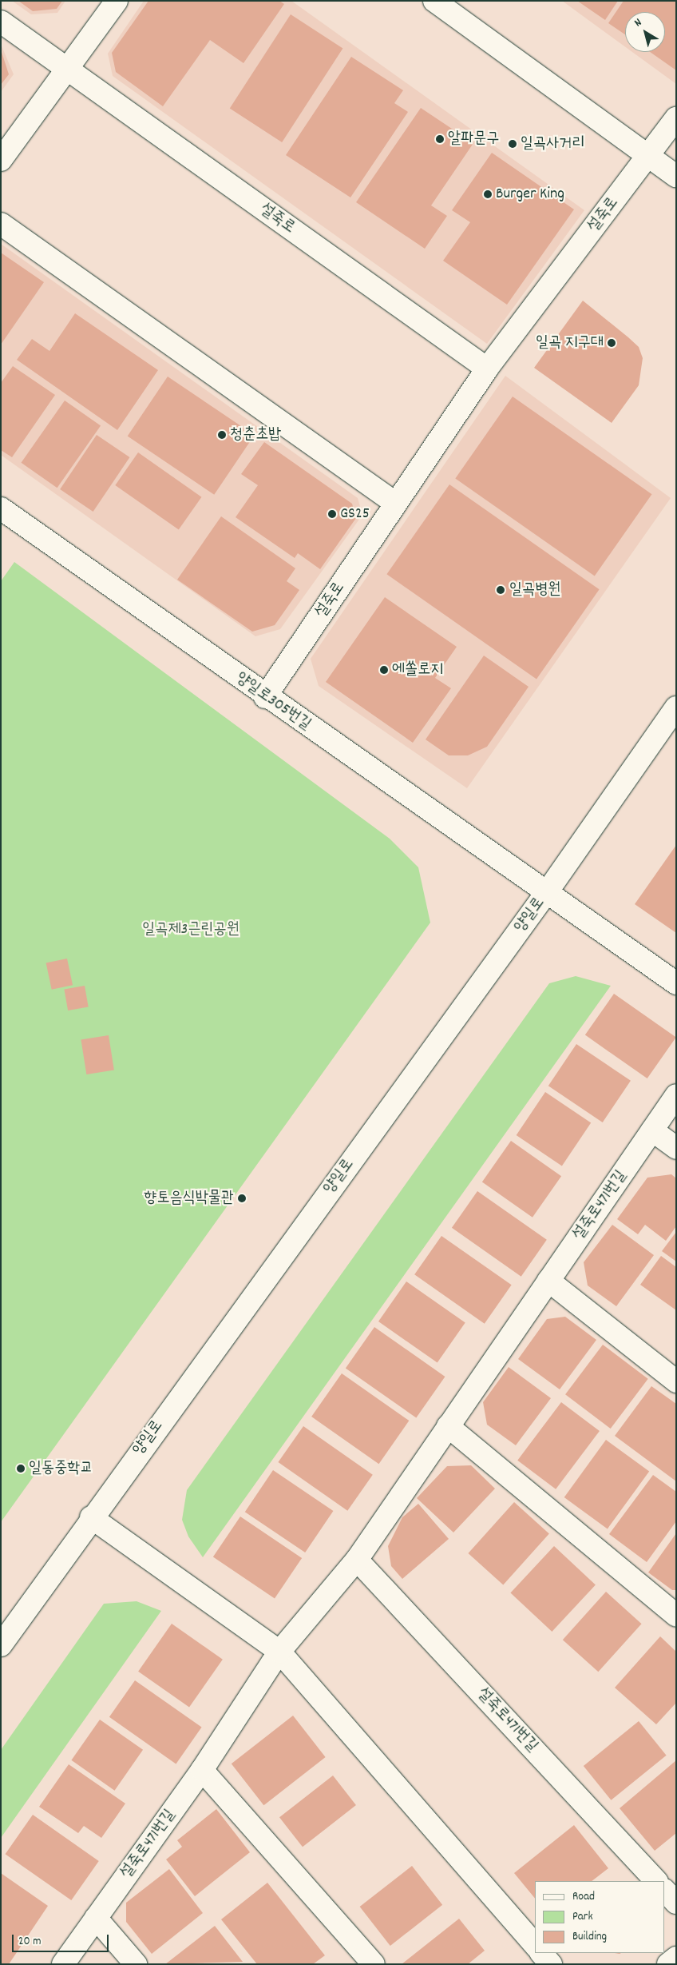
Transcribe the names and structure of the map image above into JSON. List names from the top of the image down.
{
  "streets": {
    "street": [
      "설죽로",
      "양일로305번길",
      "양일로",
      "설죽로471번길"
    ]
  },
  "crossings": [
    ["설죽로", "양일로305번길"],
    ["양일로305번길", "양일로"]
  ],
  "parks": ["일곡제3근린공원"],
  "places": [
    "알파문구",
    "일곡사거리",
    "Burger King",
    "일곡 지구대",
    "청춘초밥",
    "GS25",
    "일곡병원",
    "에쏠로지",
    "향토음식박물관",
    "일동중학교"
  ],
  "legend": ["Road", "Park", "Building"],
  "scale_bar": "20 m",
  "north": "top left"
}
